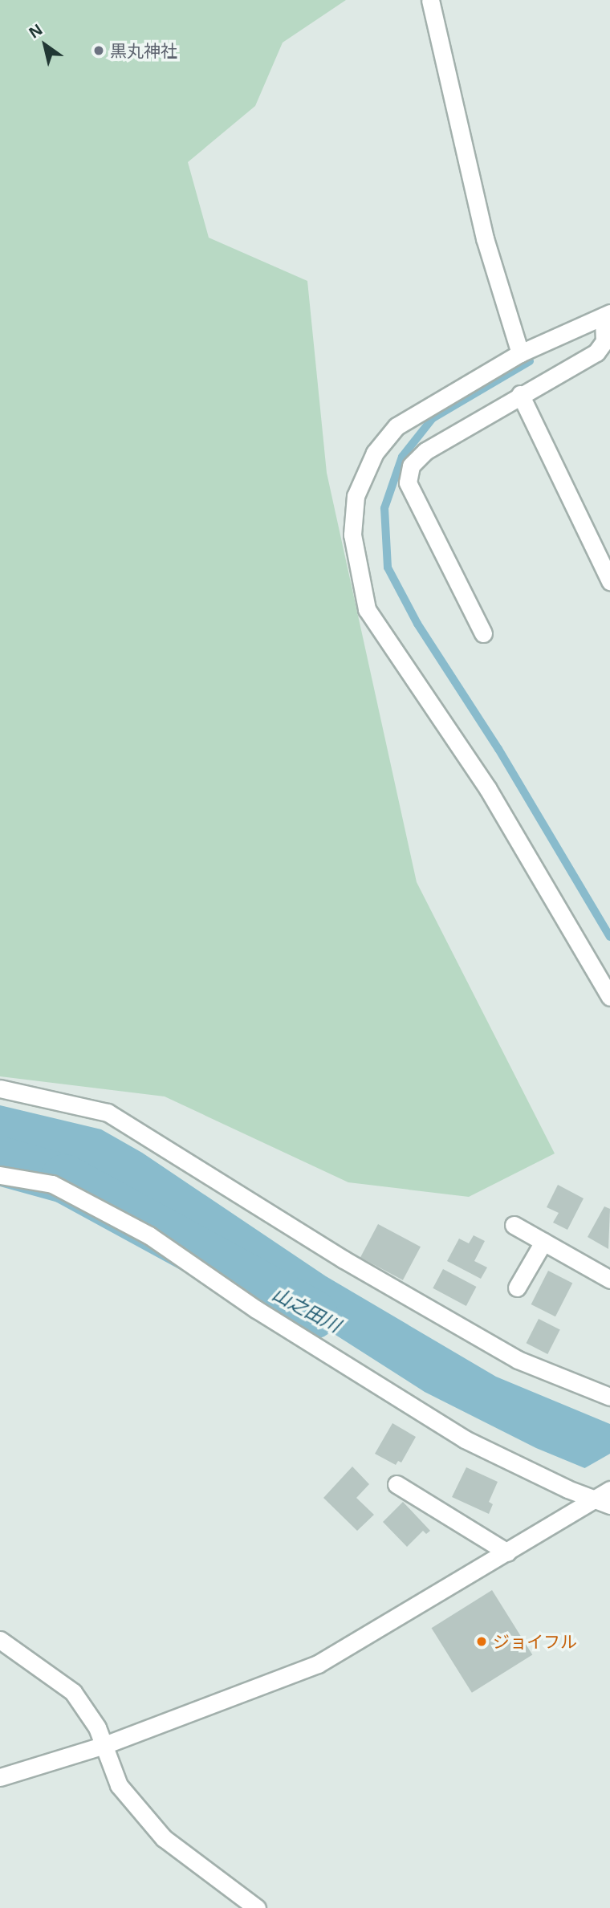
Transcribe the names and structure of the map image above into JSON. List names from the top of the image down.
{
  "water": ["山之田川"],
  "places": ["黒丸神社", "ジョイフル"],
  "north": "top left"
}
